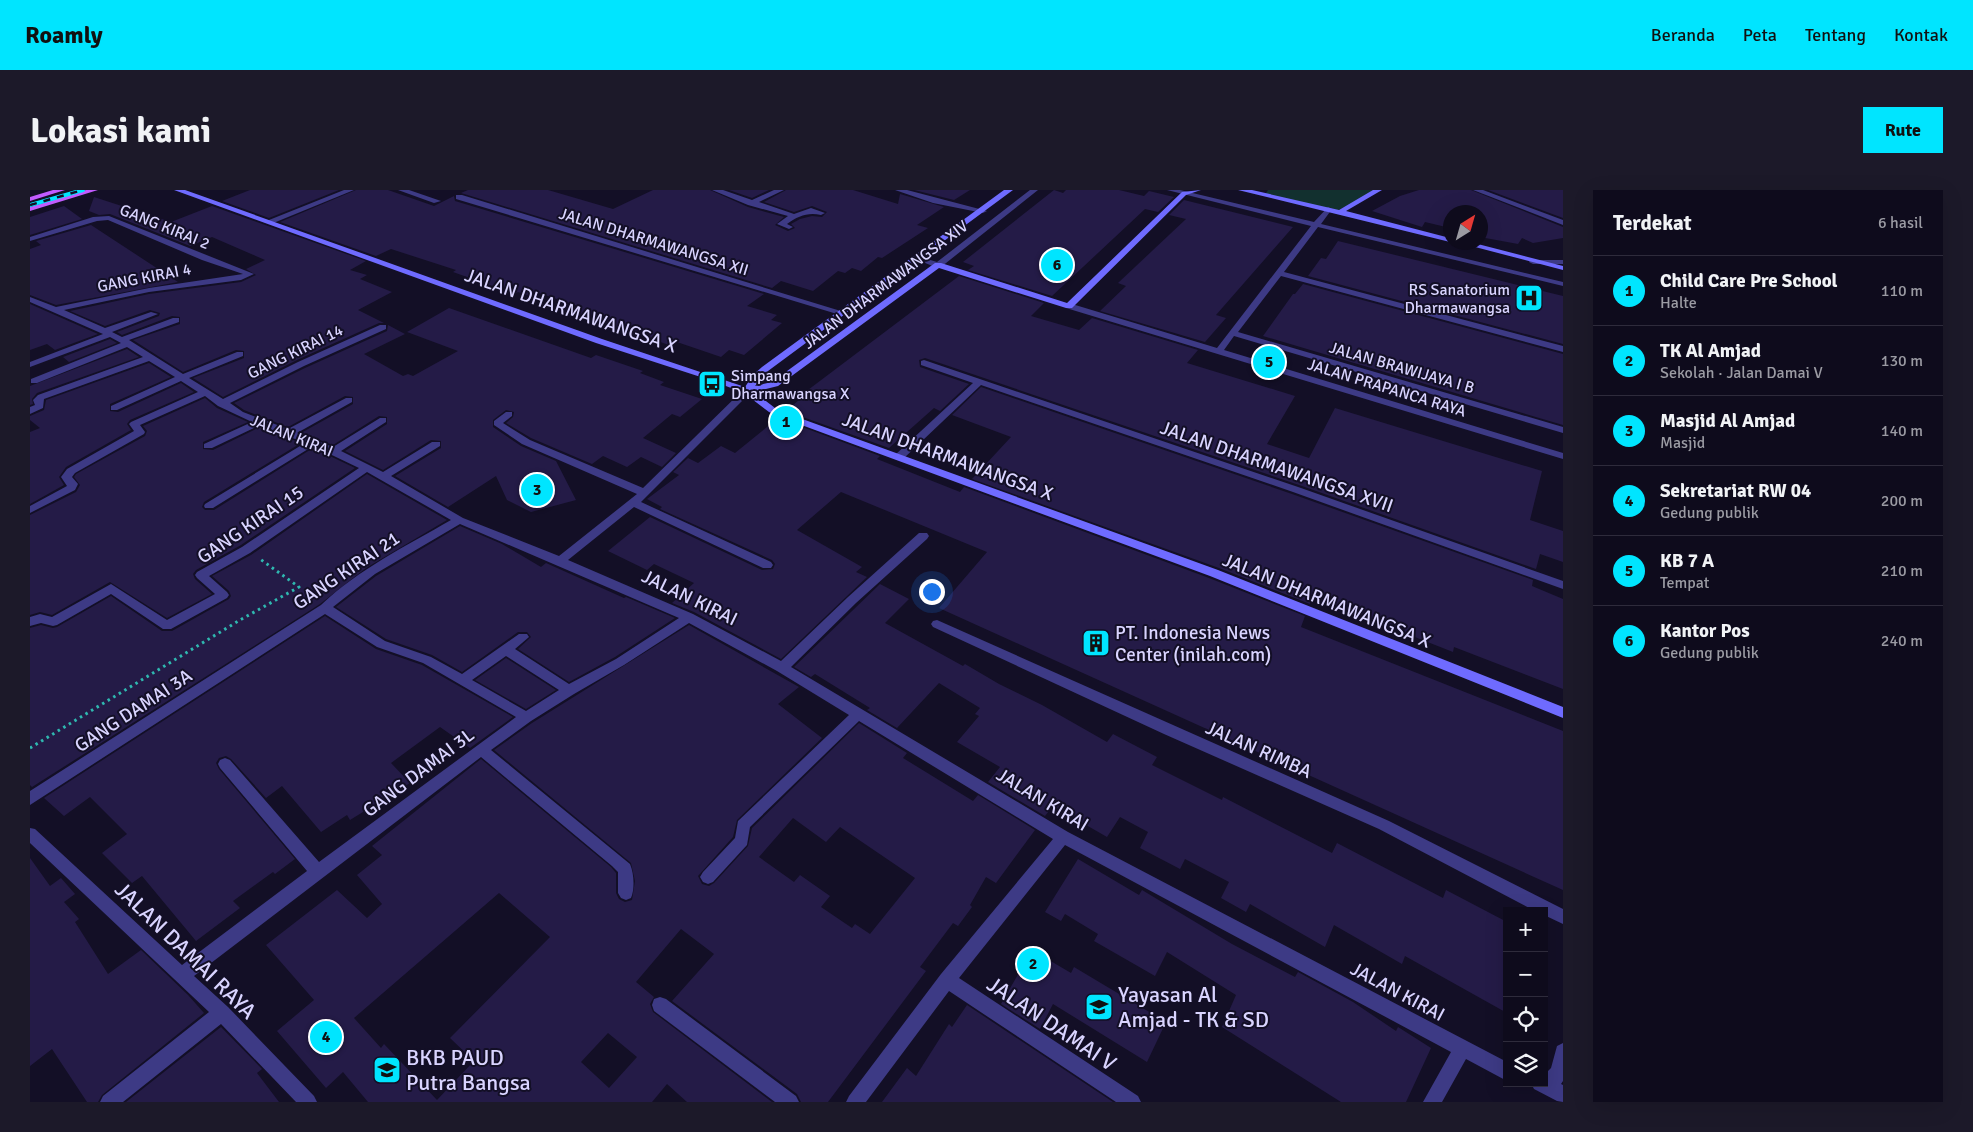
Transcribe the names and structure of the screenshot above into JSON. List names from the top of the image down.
{
  "streets": {
    "street": [
      "GANG KIRAI 2",
      "JALAN DHARMAWANGSA XII",
      "GANG KIRAI 4",
      "JALAN DHARMAWANGSA XIV",
      "JALAN DHARMAWANGSA X",
      "GANG KIRAI 14",
      "JALAN BRAWIJAYA I B",
      "JALAN PRAPANCA RAYA",
      "JALAN KIRAI",
      "JALAN DHARMAWANGSA XVII",
      "GANG KIRAI 15",
      "GANG KIRAI 21",
      "GANG DAMAI 3A",
      "JALAN RIMBA",
      "GANG DAMAI 3L",
      "JALAN DAMAI RAYA",
      "JALAN DAMAI V"
    ]
  },
  "crossings": [
    ["GANG KIRAI 2", "GANG KIRAI 4"],
    ["GANG KIRAI 4", "JALAN KIRAI"],
    ["JALAN DHARMAWANGSA XIV", "JALAN DHARMAWANGSA X"],
    ["JALAN DHARMAWANGSA XIV", "JALAN PRAPANCA RAYA"],
    ["GANG KIRAI 14", "JALAN KIRAI"],
    ["JALAN KIRAI", "GANG KIRAI 15"],
    ["JALAN KIRAI", "GANG KIRAI 21"],
    ["JALAN KIRAI", "GANG DAMAI 3L"],
    ["GANG KIRAI 21", "GANG DAMAI 3A"],
    ["GANG DAMAI 3L", "JALAN DAMAI RAYA"]
  ],
  "places": {
    "hospital": ["RS Sanatorium Dharmawangsa"],
    "bus stop": ["Simpang Dharmawangsa X"],
    "building": ["PT. Indonesia News Center (inilah.com)"],
    "school or university": ["Yayasan Al Amjad - TK & SD", "BKB PAUD Putra Bangsa"]
  },
  "north": "top right",
  "page": {
    "header": "Roamly",
    "nav": [
      "Beranda",
      "Peta",
      "Tentang",
      "Kontak"
    ],
    "buttons": "Rute",
    "title": "Lokasi kami",
    "heading": ["Terdekat", "6 hasil"],
    "pins": [
      "6",
      "5",
      "1",
      "3",
      "2",
      "4"
    ],
    "list": [
      {
        "mark": "1",
        "name": "Child Care Pre School",
        "note": "Halte",
        "value": "110 m"
      },
      {
        "mark": "2",
        "name": "TK Al Amjad",
        "note": "Sekolah · Jalan Damai V",
        "value": "130 m"
      },
      {
        "mark": "3",
        "name": "Masjid Al Amjad",
        "note": "Masjid",
        "value": "140 m"
      },
      {
        "mark": "4",
        "name": "Sekretariat RW 04",
        "note": "Gedung publik",
        "value": "200 m"
      },
      {
        "mark": "5",
        "name": "KB 7 A",
        "note": "Tempat",
        "value": "210 m"
      },
      {
        "mark": "6",
        "name": "Kantor Pos",
        "note": "Gedung publik",
        "value": "240 m"
      }
    ],
    "map_buttons": ["+", "−"]
  }
}
